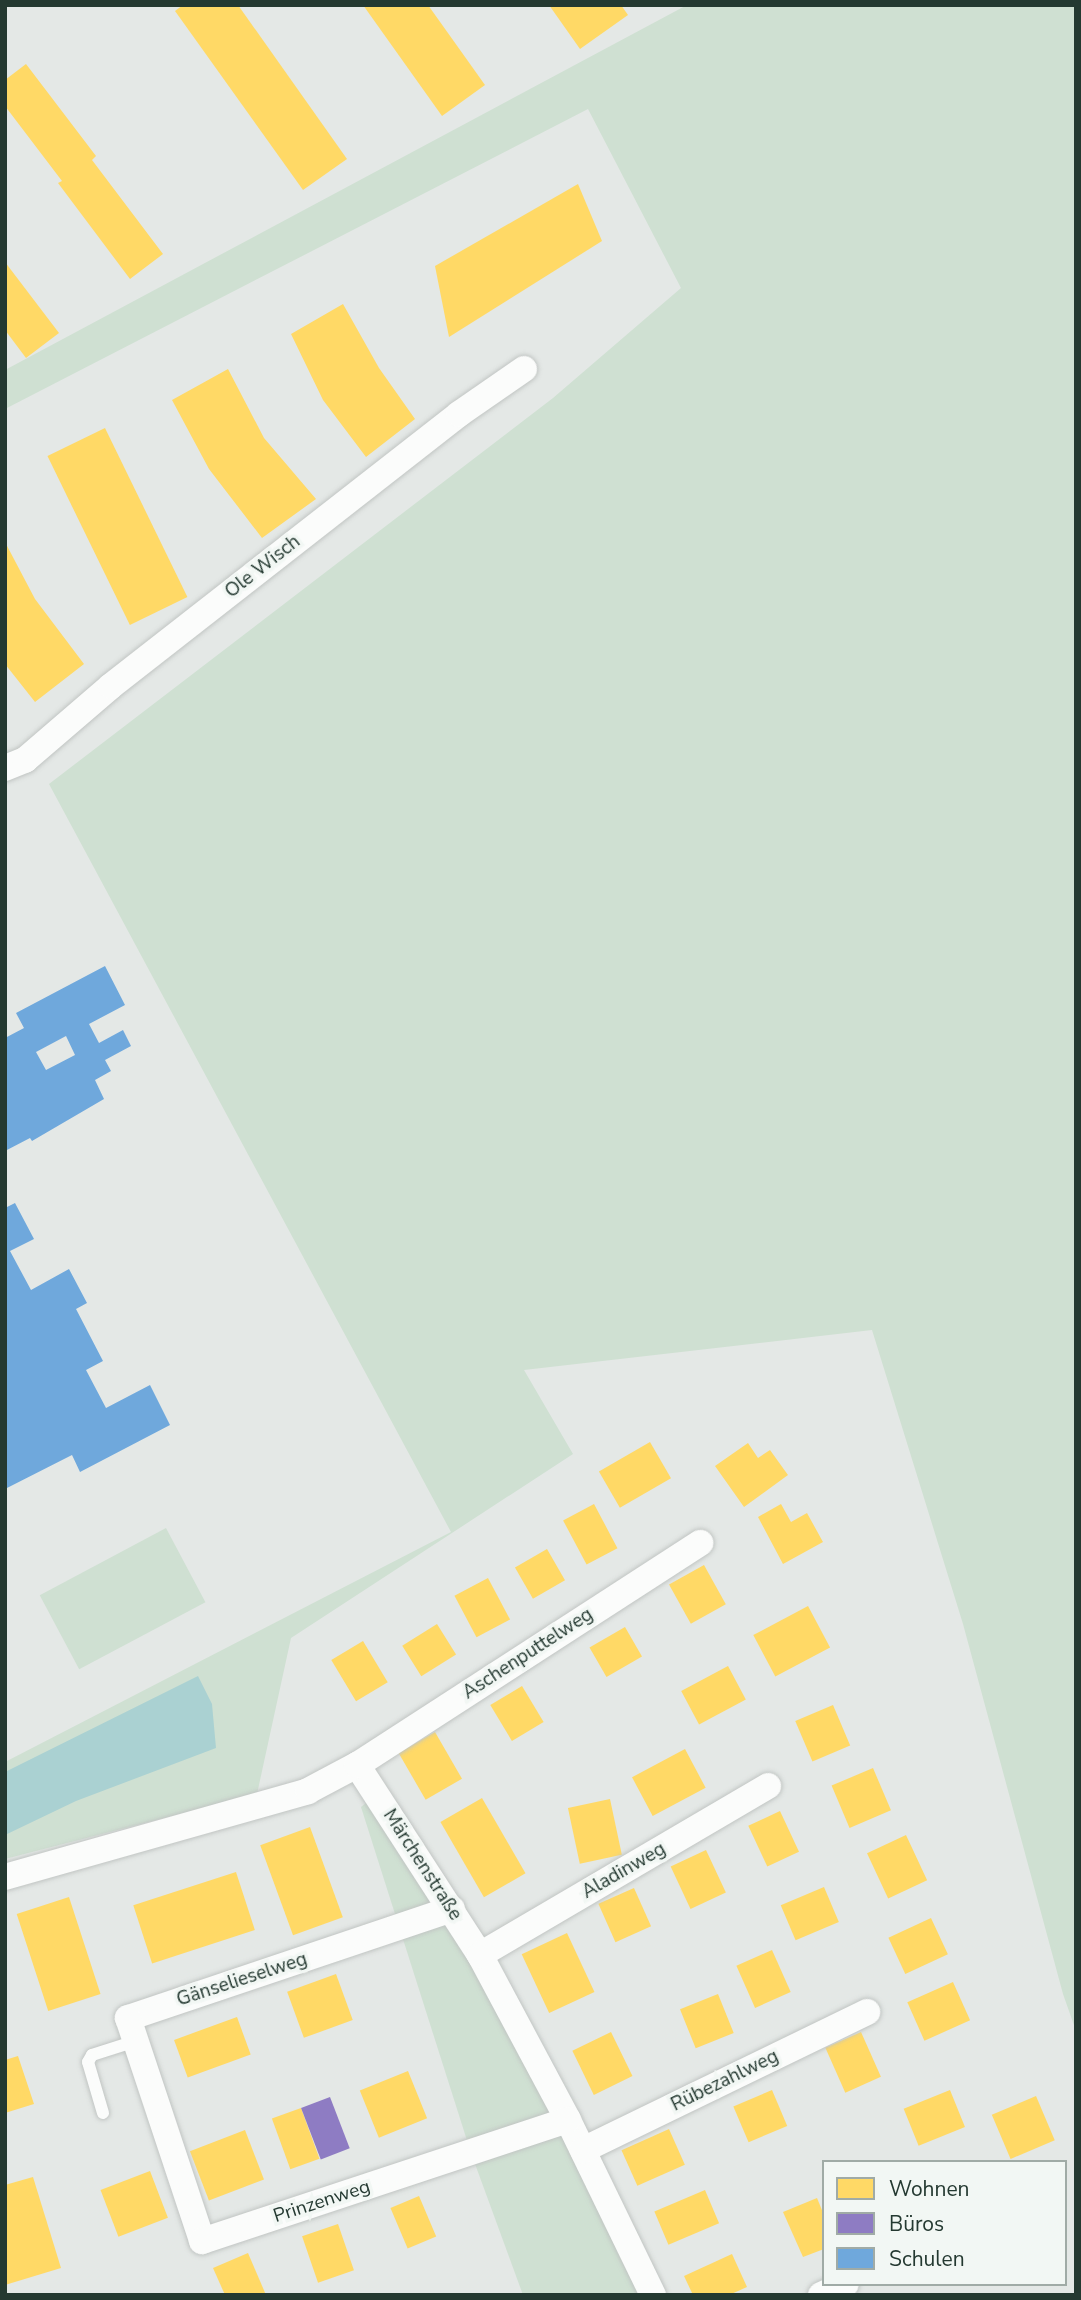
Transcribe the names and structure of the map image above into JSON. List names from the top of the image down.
{
  "streets": {
    "street": [
      "Ole Wisch",
      "Aschenputtelweg",
      "Märchenstraße",
      "Aladinweg",
      "Gänselieselweg",
      "Rübezahlweg",
      "Prinzenweg"
    ]
  },
  "crossings": [
    ["Aschenputtelweg", "Märchenstraße"],
    ["Märchenstraße", "Aladinweg"],
    ["Märchenstraße", "Gänselieselweg"],
    ["Märchenstraße", "Rübezahlweg"],
    ["Märchenstraße", "Prinzenweg"],
    ["Gänselieselweg", "Prinzenweg"]
  ],
  "legend": ["Wohnen", "Büros", "Schulen"]
}
